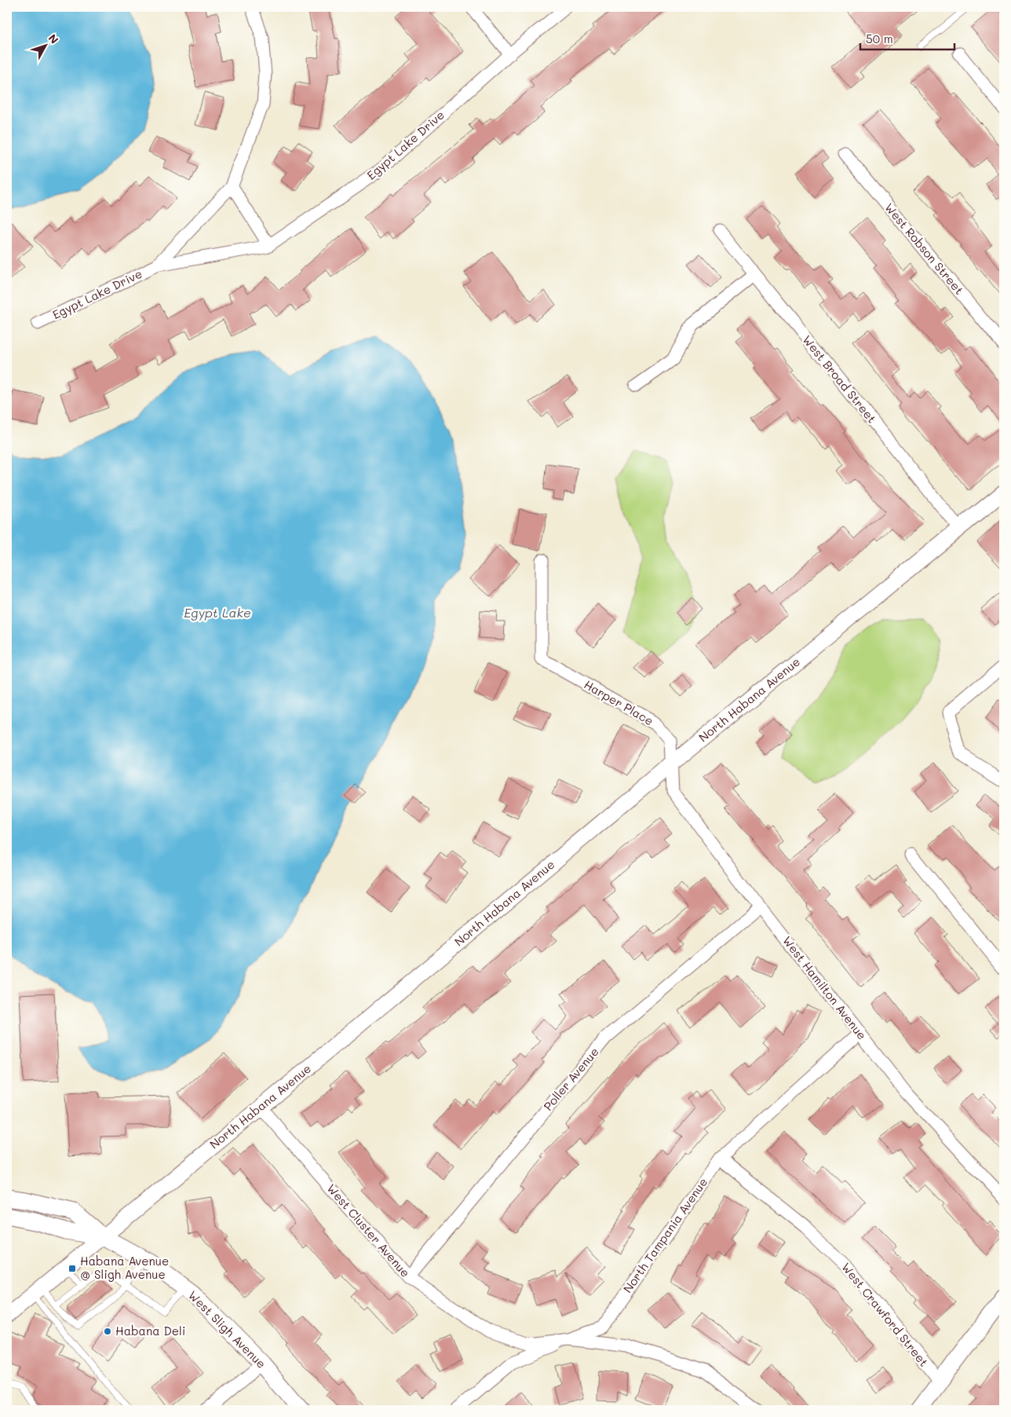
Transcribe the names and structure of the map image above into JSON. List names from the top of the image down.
{
  "streets": {
    "main road": ["West Sligh Avenue"],
    "street": [
      "Egypt Lake Drive",
      "West Robson Street",
      "West Broad Street",
      "North Habana Avenue",
      "Harper Place",
      "West Hamilton Avenue",
      "Poller Avenue",
      "West Cluster Avenue",
      "North Tampania Avenue",
      "West Crawford Street"
    ]
  },
  "crossings": [
    ["West Broad Street", "North Habana Avenue"],
    ["North Habana Avenue", "Harper Place"],
    ["North Habana Avenue", "West Hamilton Avenue"],
    ["North Habana Avenue", "West Cluster Avenue"],
    ["North Habana Avenue", "West Sligh Avenue"],
    ["Harper Place", "West Hamilton Avenue"],
    ["West Hamilton Avenue", "Poller Avenue"],
    ["West Hamilton Avenue", "North Tampania Avenue"],
    ["Poller Avenue", "West Cluster Avenue"],
    ["West Cluster Avenue", "North Tampania Avenue"],
    ["North Tampania Avenue", "West Crawford Street"]
  ],
  "water": ["Egypt Lake"],
  "places": {
    "transit": ["Habana Avenue @ Sligh Avenue"],
    "other": ["Habana Deli"]
  },
  "scale_bar": "50 m",
  "north": "top right"
}
